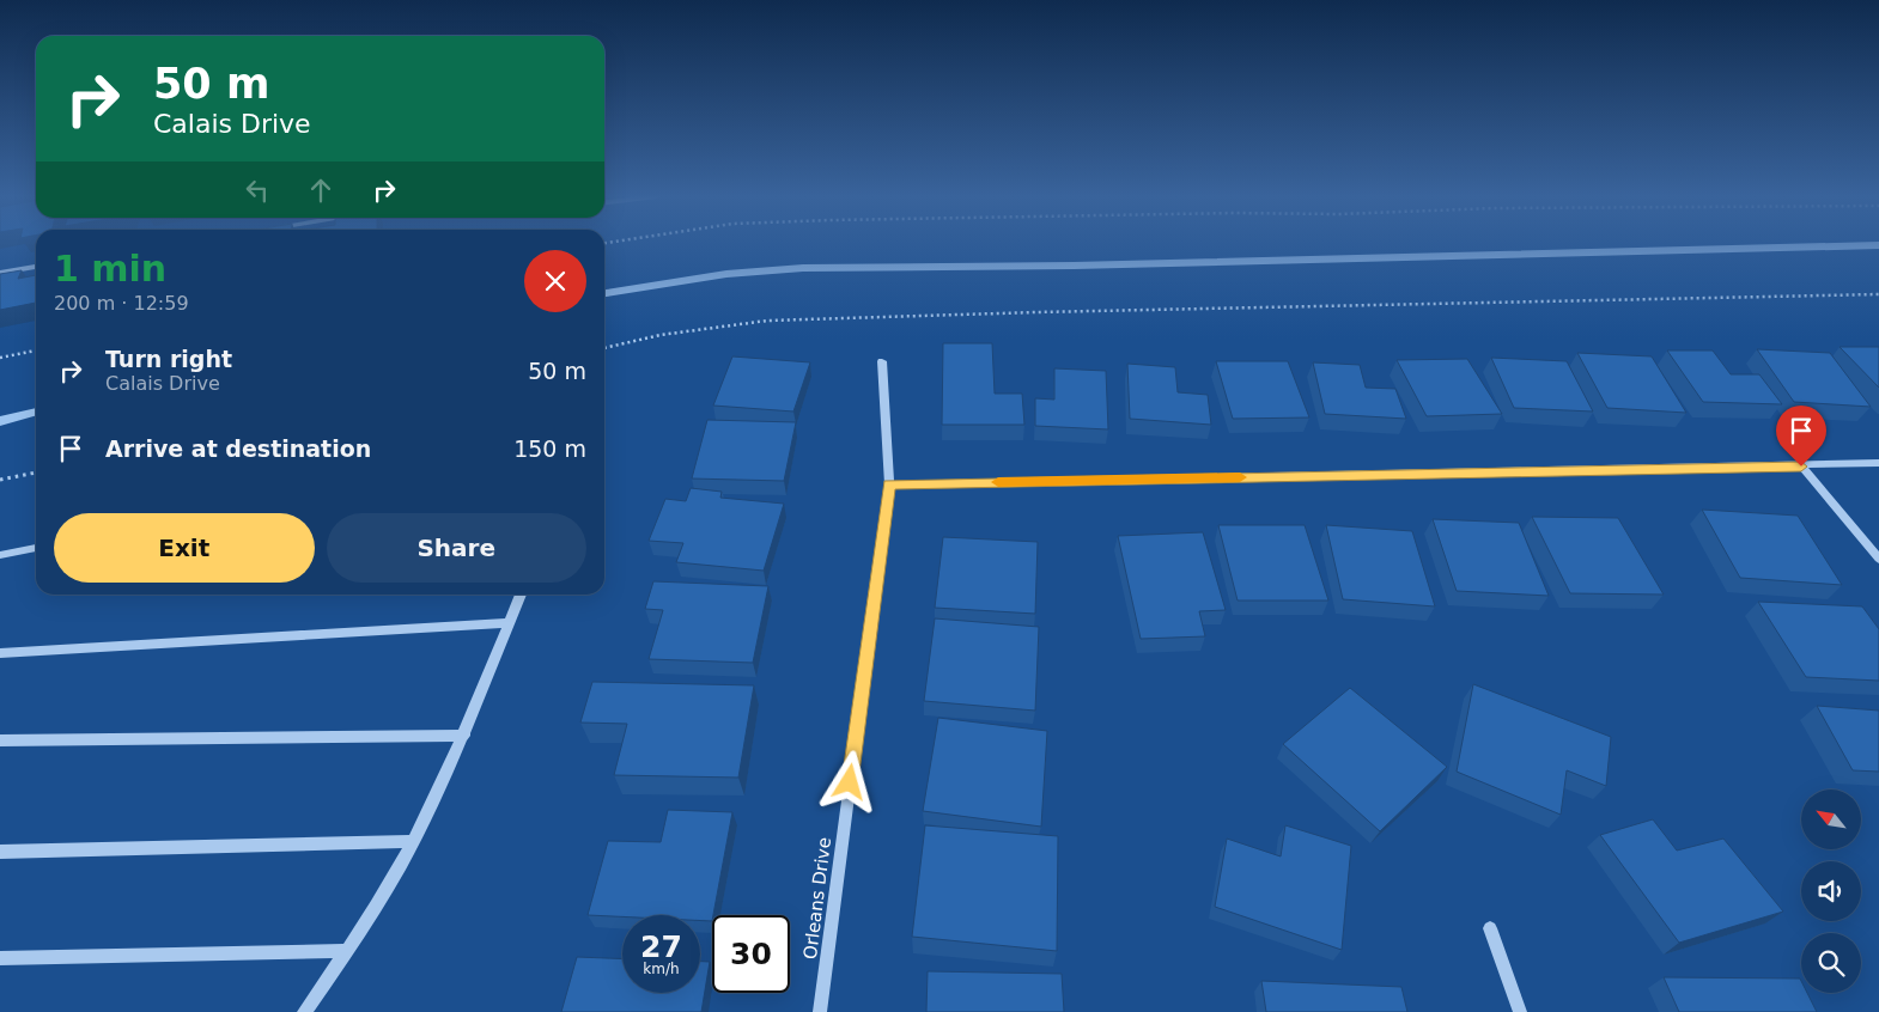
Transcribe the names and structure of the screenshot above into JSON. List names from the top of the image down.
{
  "streets": {
    "street": ["Orleans Drive"]
  },
  "north": "top left",
  "page": {
    "turn": ["50 m", "Calais Drive"],
    "heading": ["1 min", "200 m · 12:59"],
    "list": [
      {
        "name": "Turn right",
        "note": "Calais Drive",
        "value": "50 m"
      },
      {
        "name": "Arrive at destination",
        "value": "150 m"
      }
    ],
    "buttons": ["Exit", "Share"],
    "speed": "27 km/h",
    "limit": "30"
  }
}
